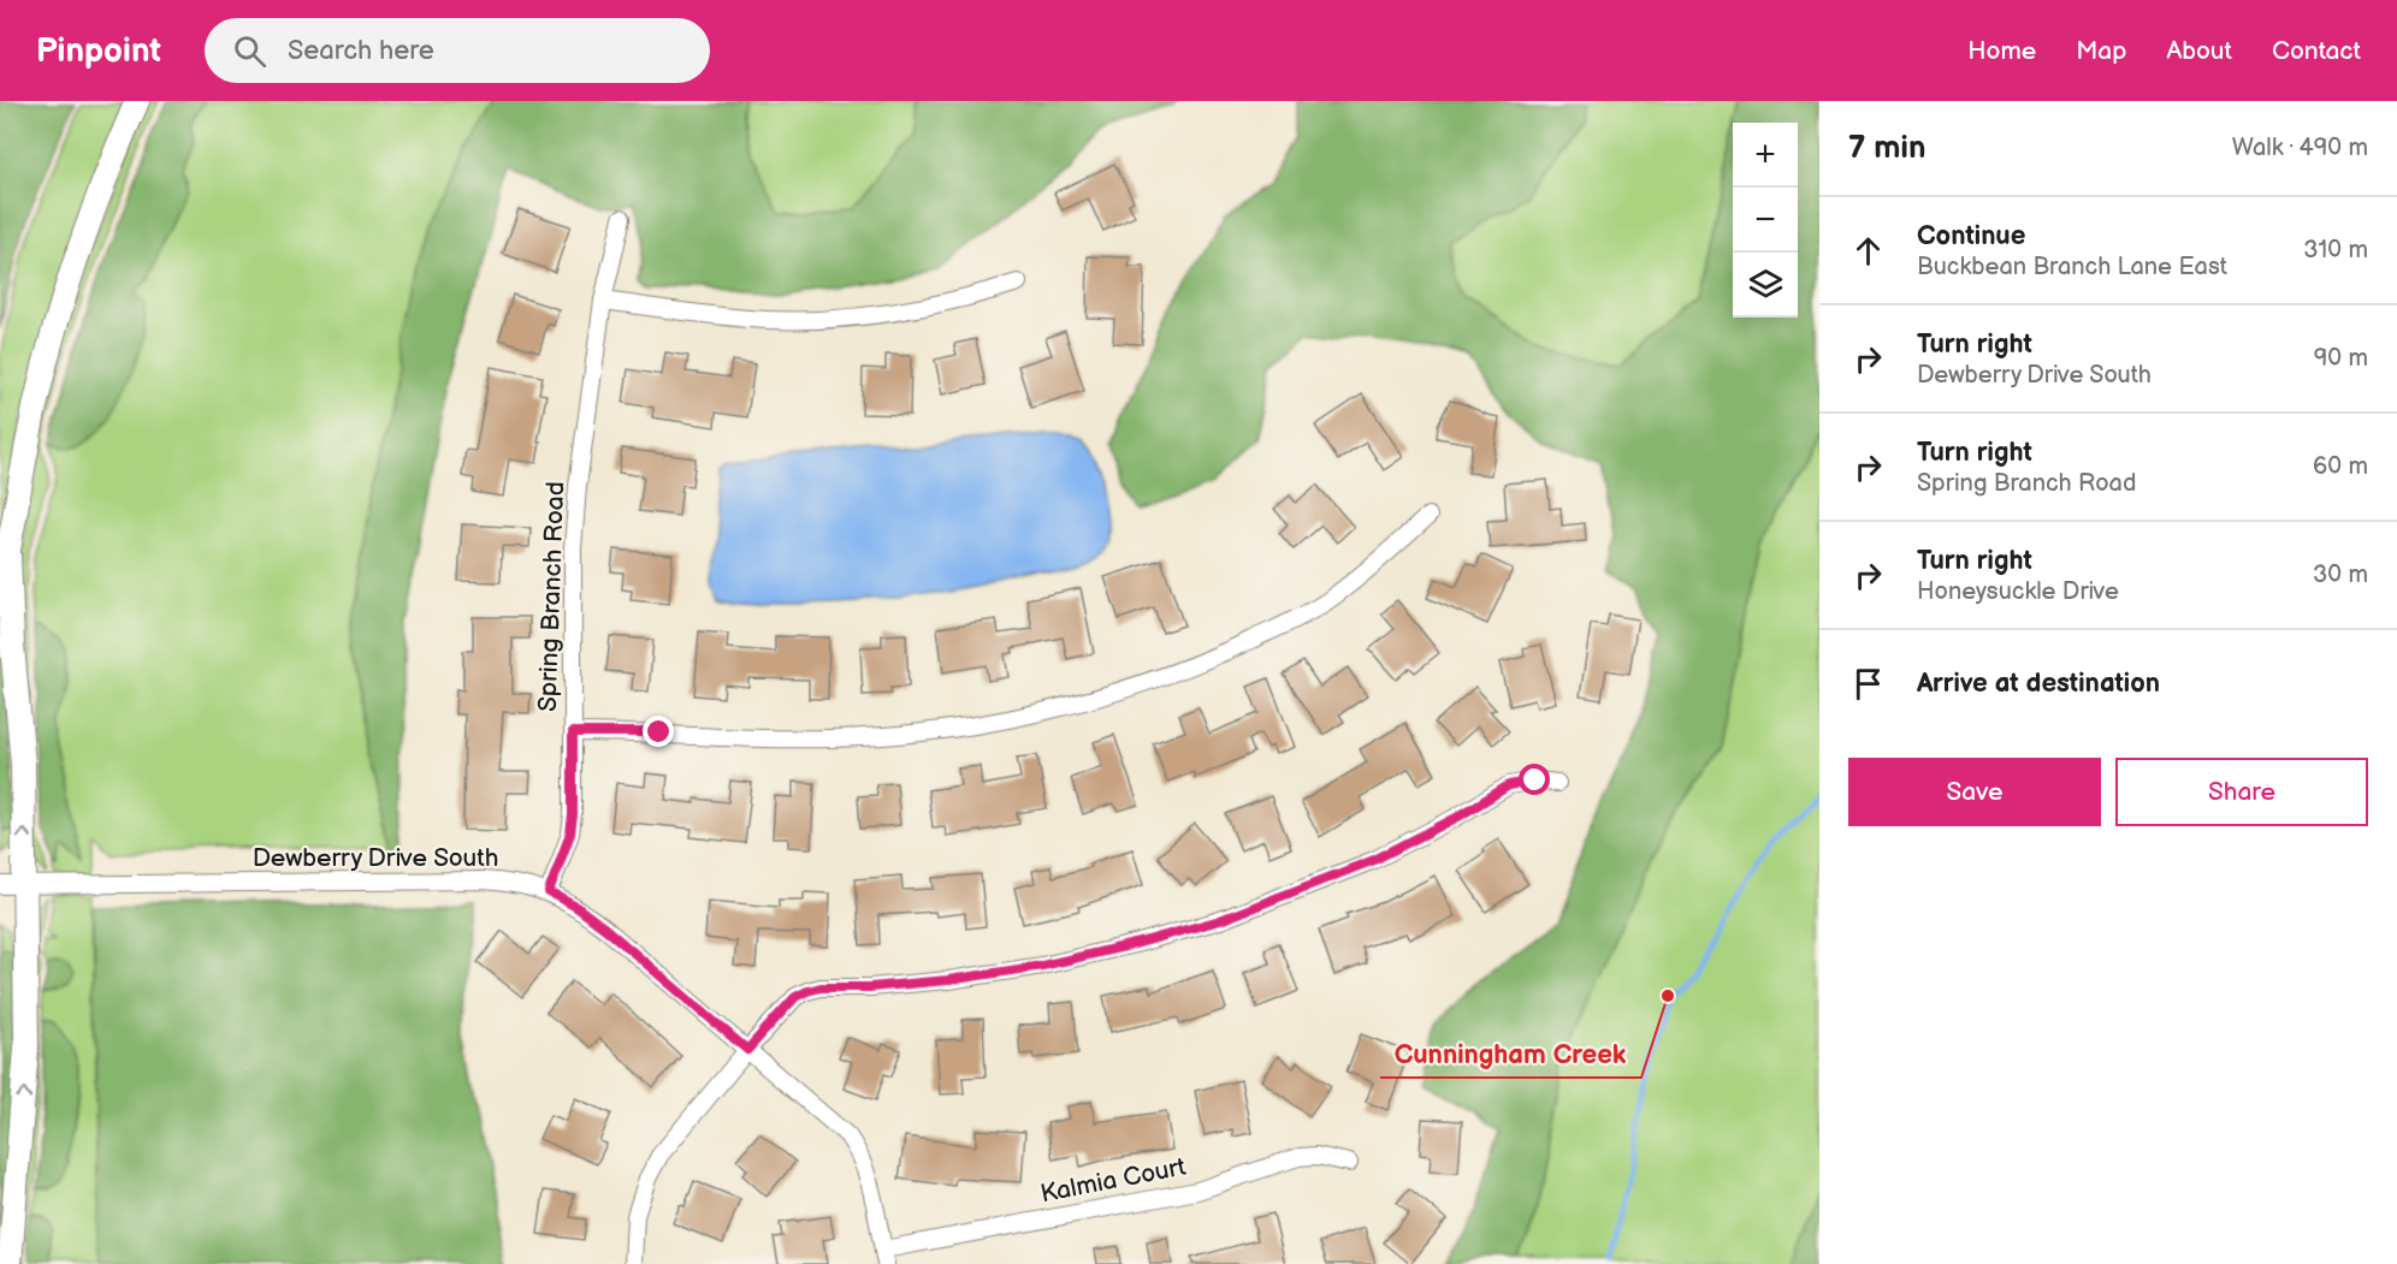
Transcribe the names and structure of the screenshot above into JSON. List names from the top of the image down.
{
  "streets": {
    "street": ["Spring Branch Road", "Dewberry Drive South", "Kalmia Court"]
  },
  "crossings": [
    ["Spring Branch Road", "Dewberry Drive South"],
    ["Dewberry Drive South", "Kalmia Court"]
  ],
  "places": ["Cunningham Creek"],
  "page": {
    "header": "Pinpoint",
    "search": "Search here",
    "nav": [
      "Home",
      "Map",
      "About",
      "Contact"
    ],
    "heading": ["7 min", "Walk · 490 m"],
    "map_buttons": ["+", "−"],
    "list": [
      ["Continue", "Buckbean Branch Lane East", "310 m"],
      ["Turn right", "Dewberry Drive South", "90 m"],
      ["Turn right", "Spring Branch Road", "60 m"],
      ["Turn right", "Honeysuckle Drive", "30 m"],
      "Arrive at destination"
    ],
    "buttons": ["Save", "Share"]
  }
}
